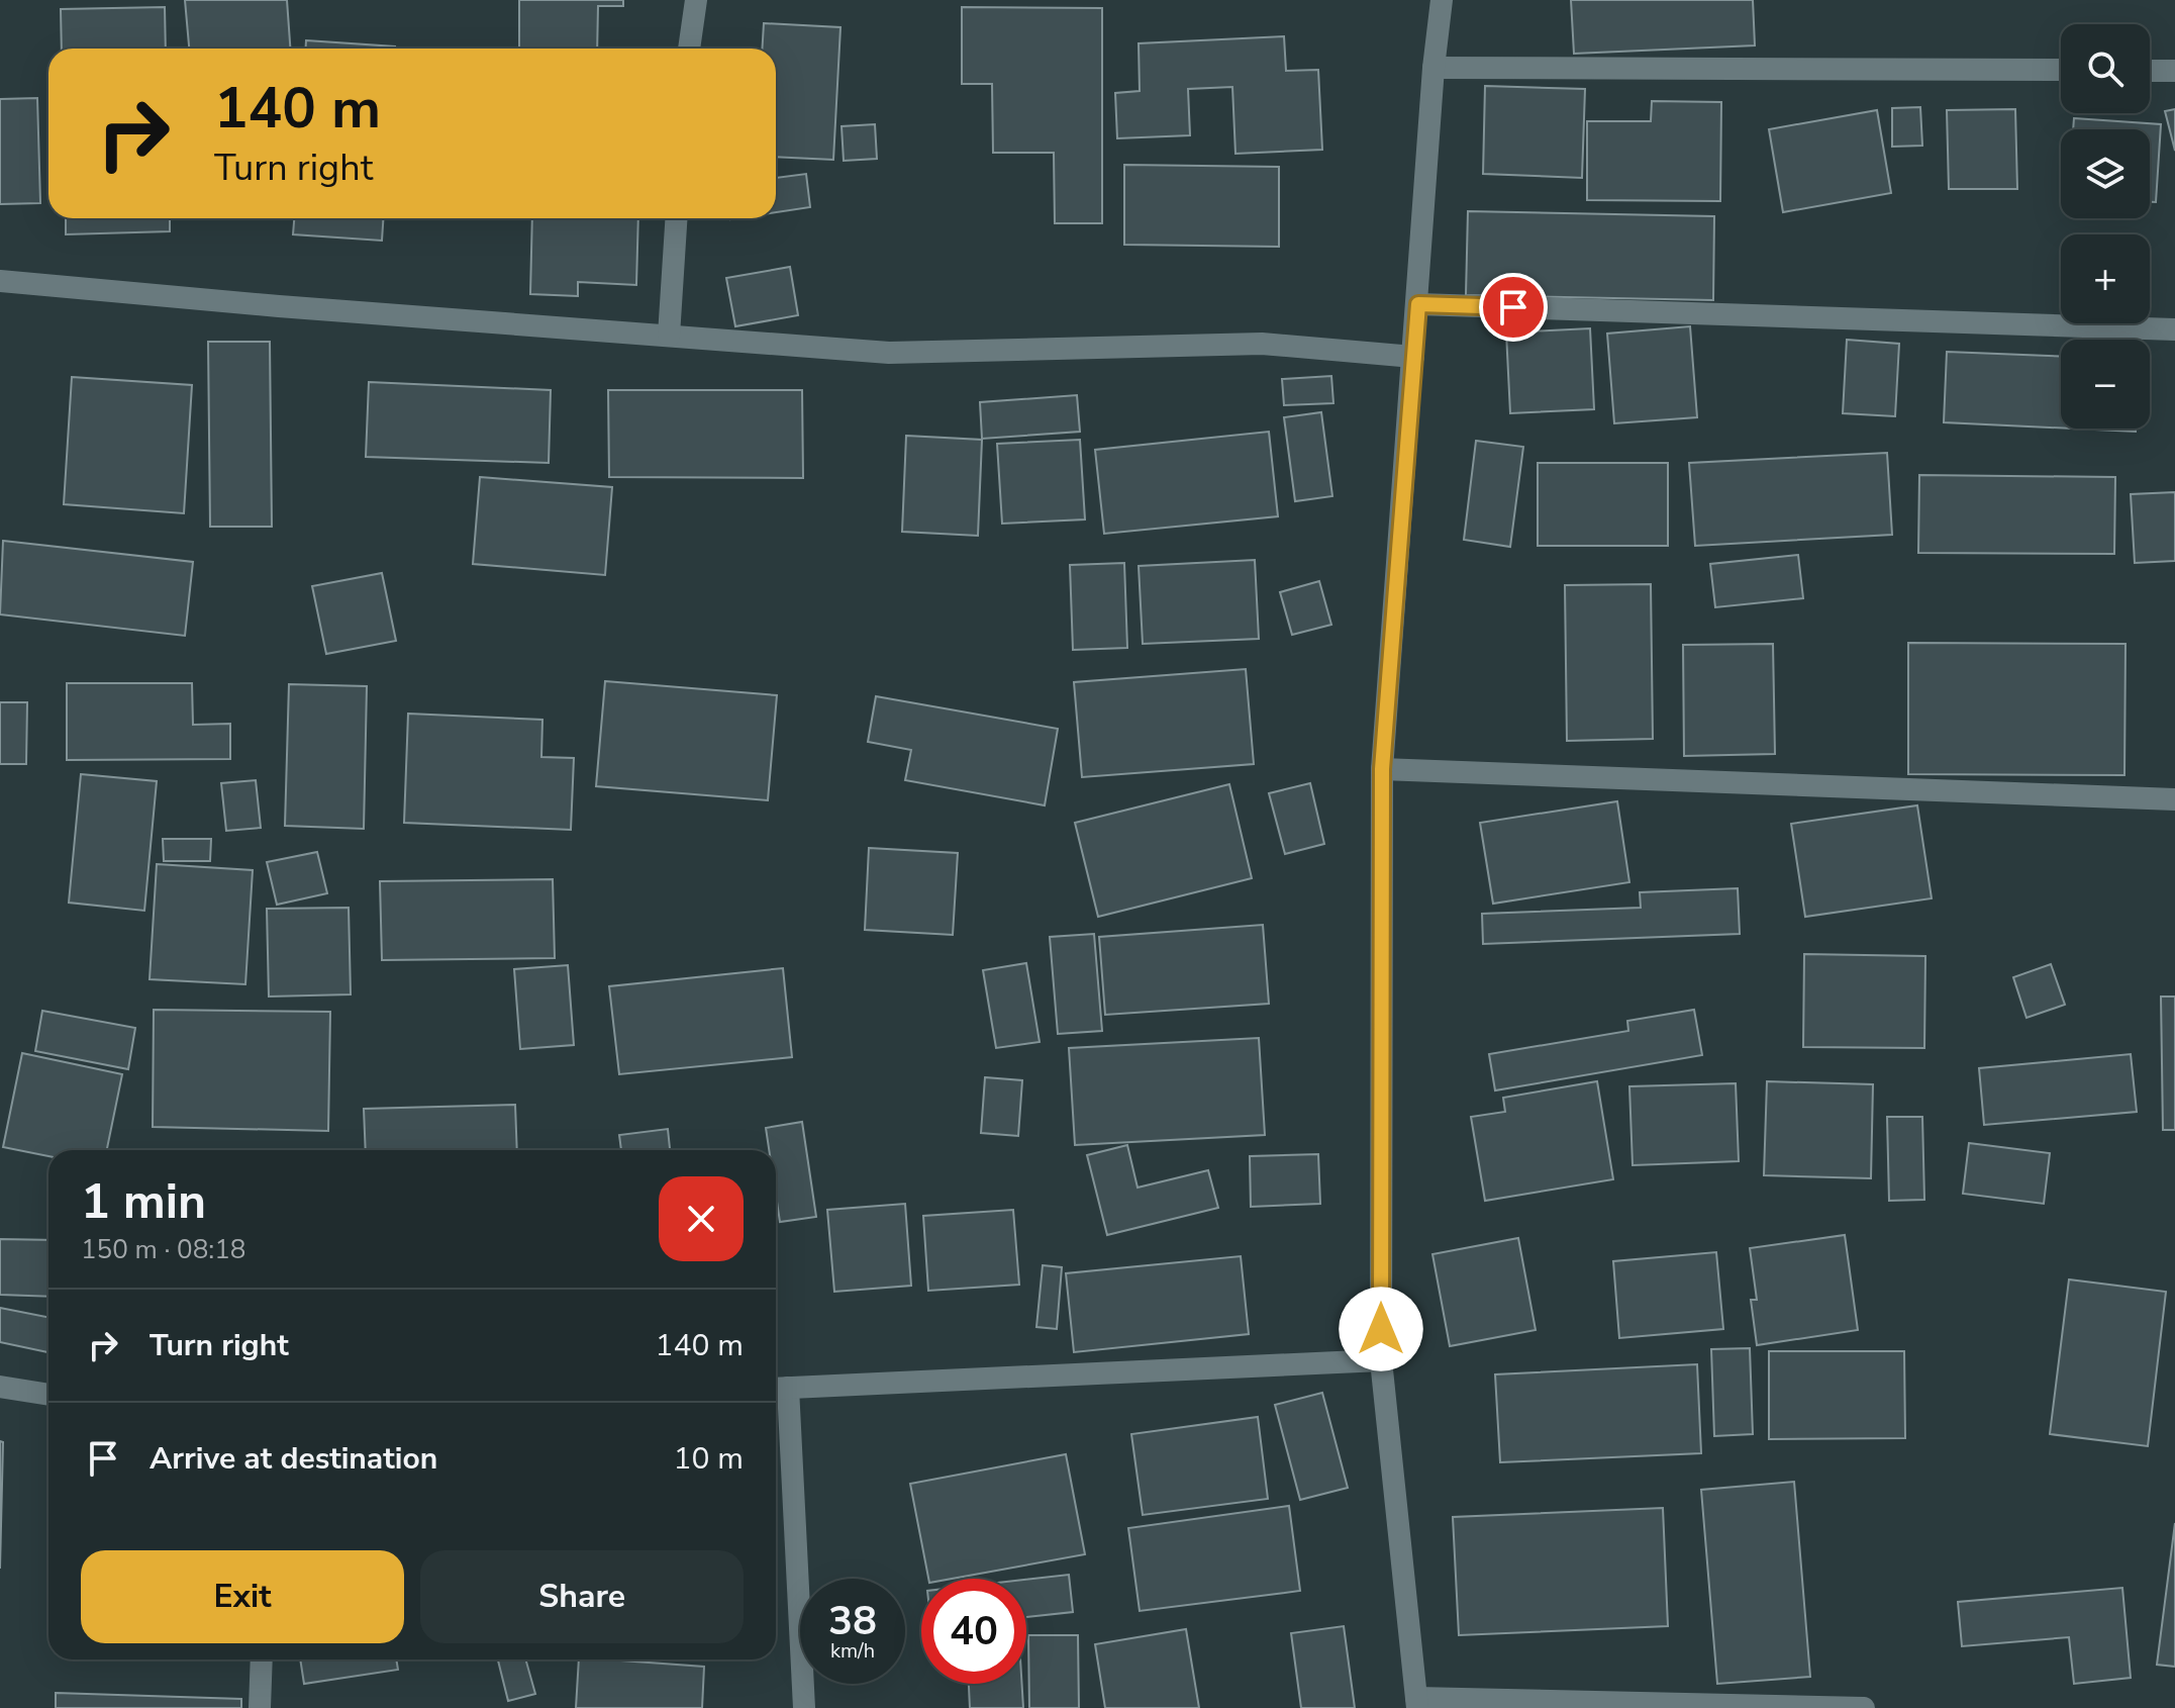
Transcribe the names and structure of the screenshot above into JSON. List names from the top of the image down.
{
  "page": {
    "map_buttons": ["+", "−"],
    "turn": ["140 m", "Turn right"],
    "heading": ["1 min", "150 m · 08:18"],
    "list": [
      {
        "name": "Turn right",
        "value": "140 m"
      },
      {
        "name": "Arrive at destination",
        "value": "10 m"
      }
    ],
    "buttons": ["Exit", "Share"],
    "speed": "38 km/h",
    "limit": "40"
  }
}
